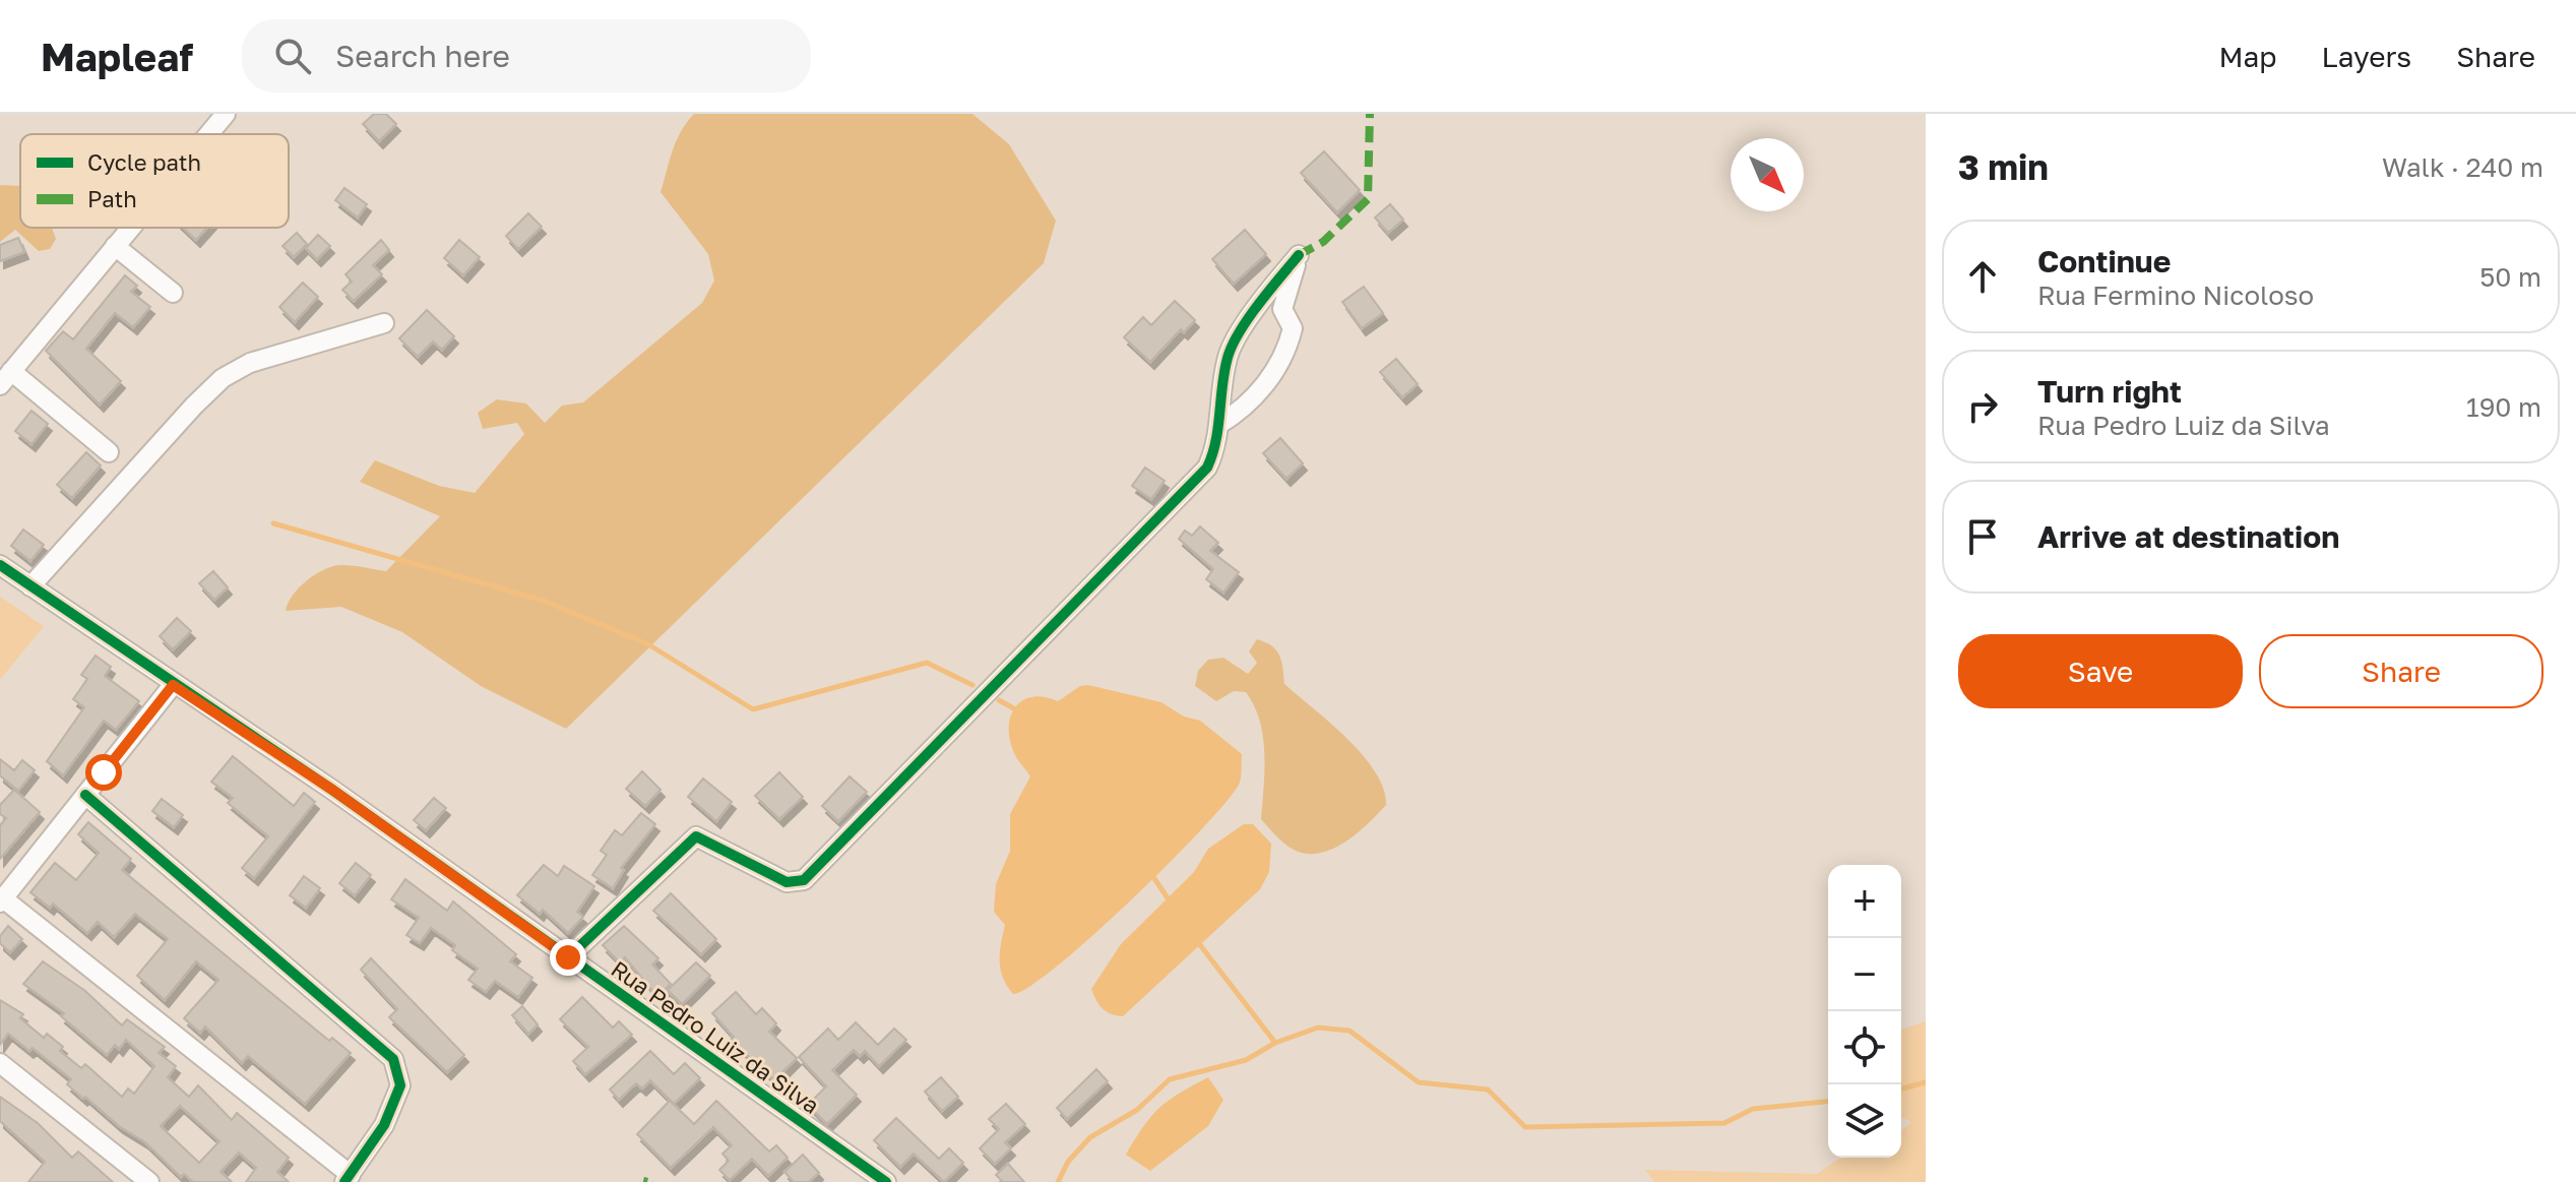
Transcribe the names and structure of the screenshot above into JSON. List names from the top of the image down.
{
  "streets": {
    "street": ["Rua Pedro Luiz da Silva"]
  },
  "legend": ["Cycle path", "Path"],
  "north": "bottom right",
  "page": {
    "header": "Mapleaf",
    "search": "Search here",
    "nav": ["Map", "Layers", "Share"],
    "heading": ["3 min", "Walk · 240 m"],
    "list": [
      ["Continue", "Rua Fermino Nicoloso", "50 m"],
      ["Turn right", "Rua Pedro Luiz da Silva", "190 m"],
      "Arrive at destination"
    ],
    "buttons": ["Save", "Share"],
    "map_buttons": ["+", "−"]
  }
}
